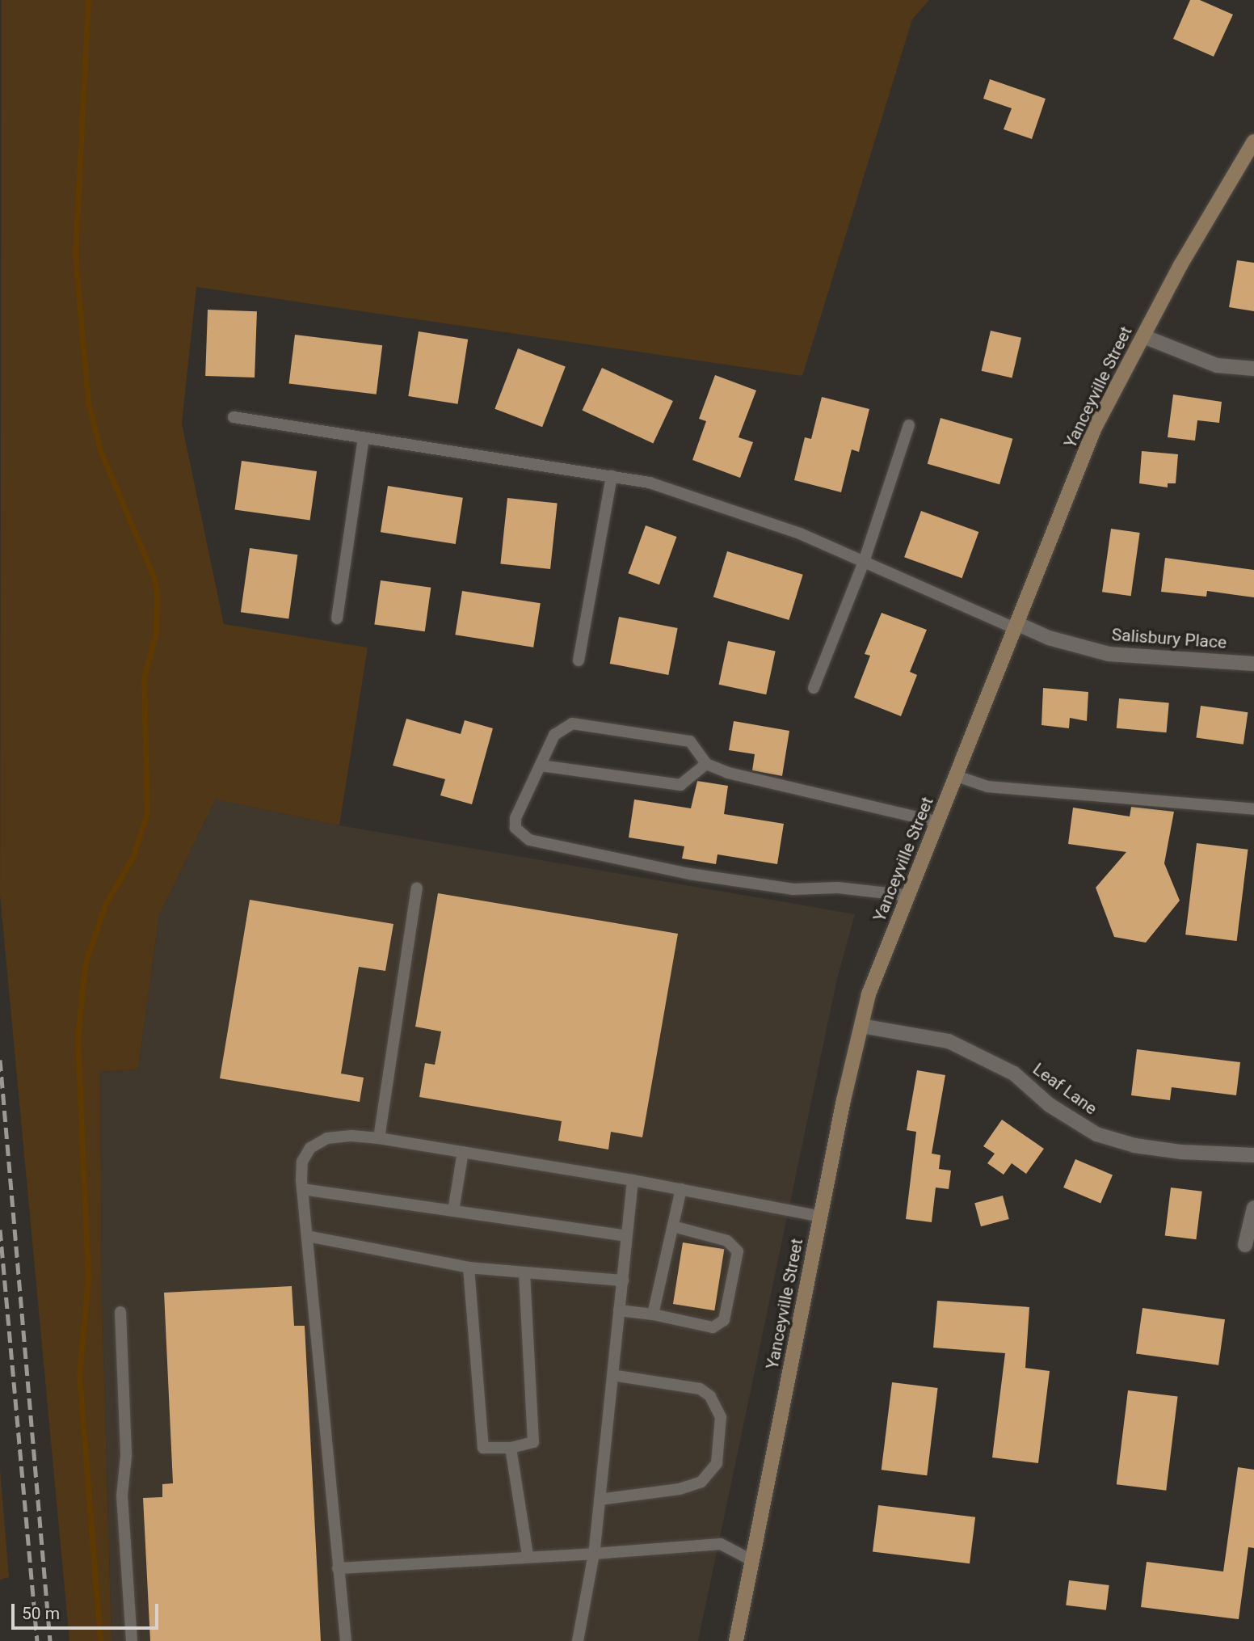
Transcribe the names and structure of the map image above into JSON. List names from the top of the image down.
{
  "streets": {
    "main road": ["Yanceyville Street"],
    "street": ["Salisbury Place", "Leaf Lane"]
  },
  "crossings": [
    ["Yanceyville Street", "Salisbury Place"],
    ["Yanceyville Street", "Leaf Lane"]
  ],
  "scale_bar": "50 m"
}
